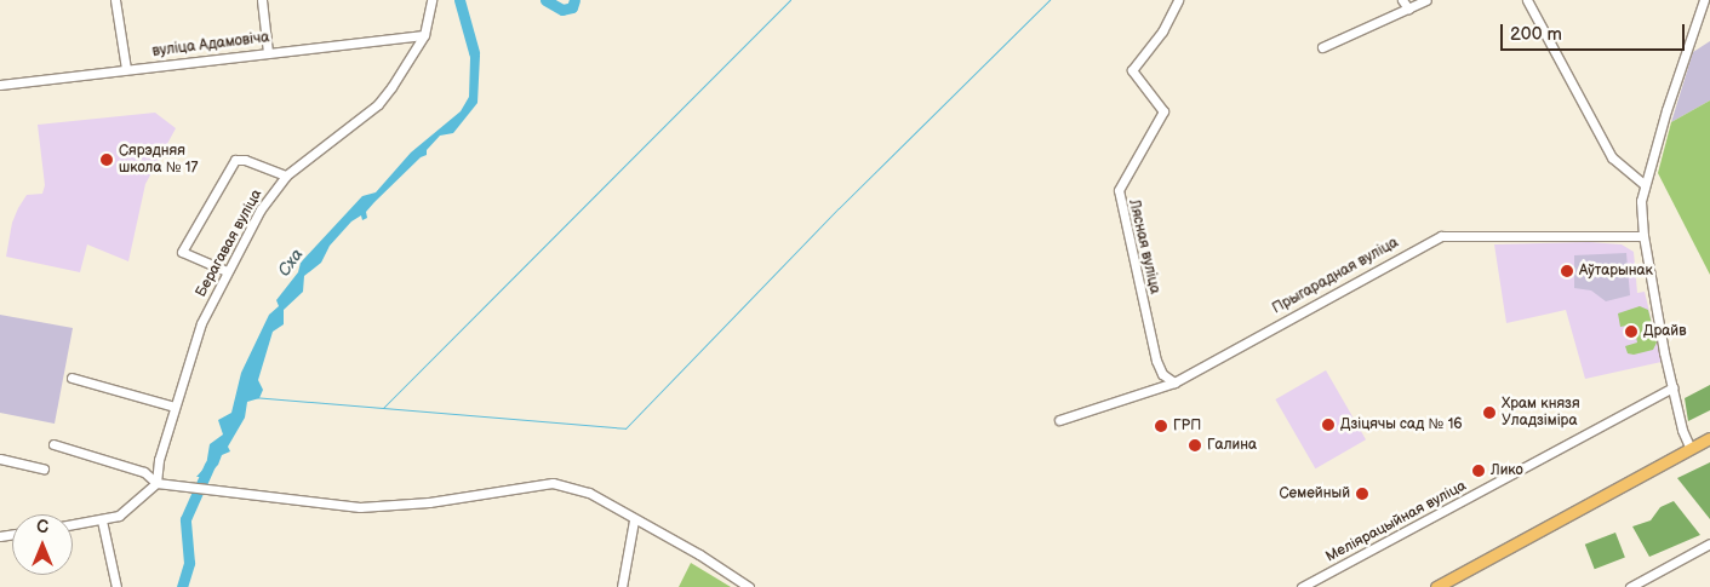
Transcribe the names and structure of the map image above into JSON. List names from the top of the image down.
{
  "streets": {
    "street": [
      "вуліца Адамовіча",
      "Берагавая вуліца",
      "Лясная вуліца",
      "Прыгарадная вуліца",
      "Меліярацыйная вуліца"
    ]
  },
  "crossings": [
    ["вуліца Адамовіча", "Берагавая вуліца"],
    ["Лясная вуліца", "Прыгарадная вуліца"]
  ],
  "water": ["Сха"],
  "places": [
    "Сярэдняя школа № 17",
    "Аўтарынак",
    "Драйв",
    "Храм князя Уладзіміра",
    "Дзіцячы сад № 16",
    "ГРП",
    "Галина",
    "Лико",
    "Семейный"
  ],
  "scale_bar": "200 m",
  "north": "top"
}
